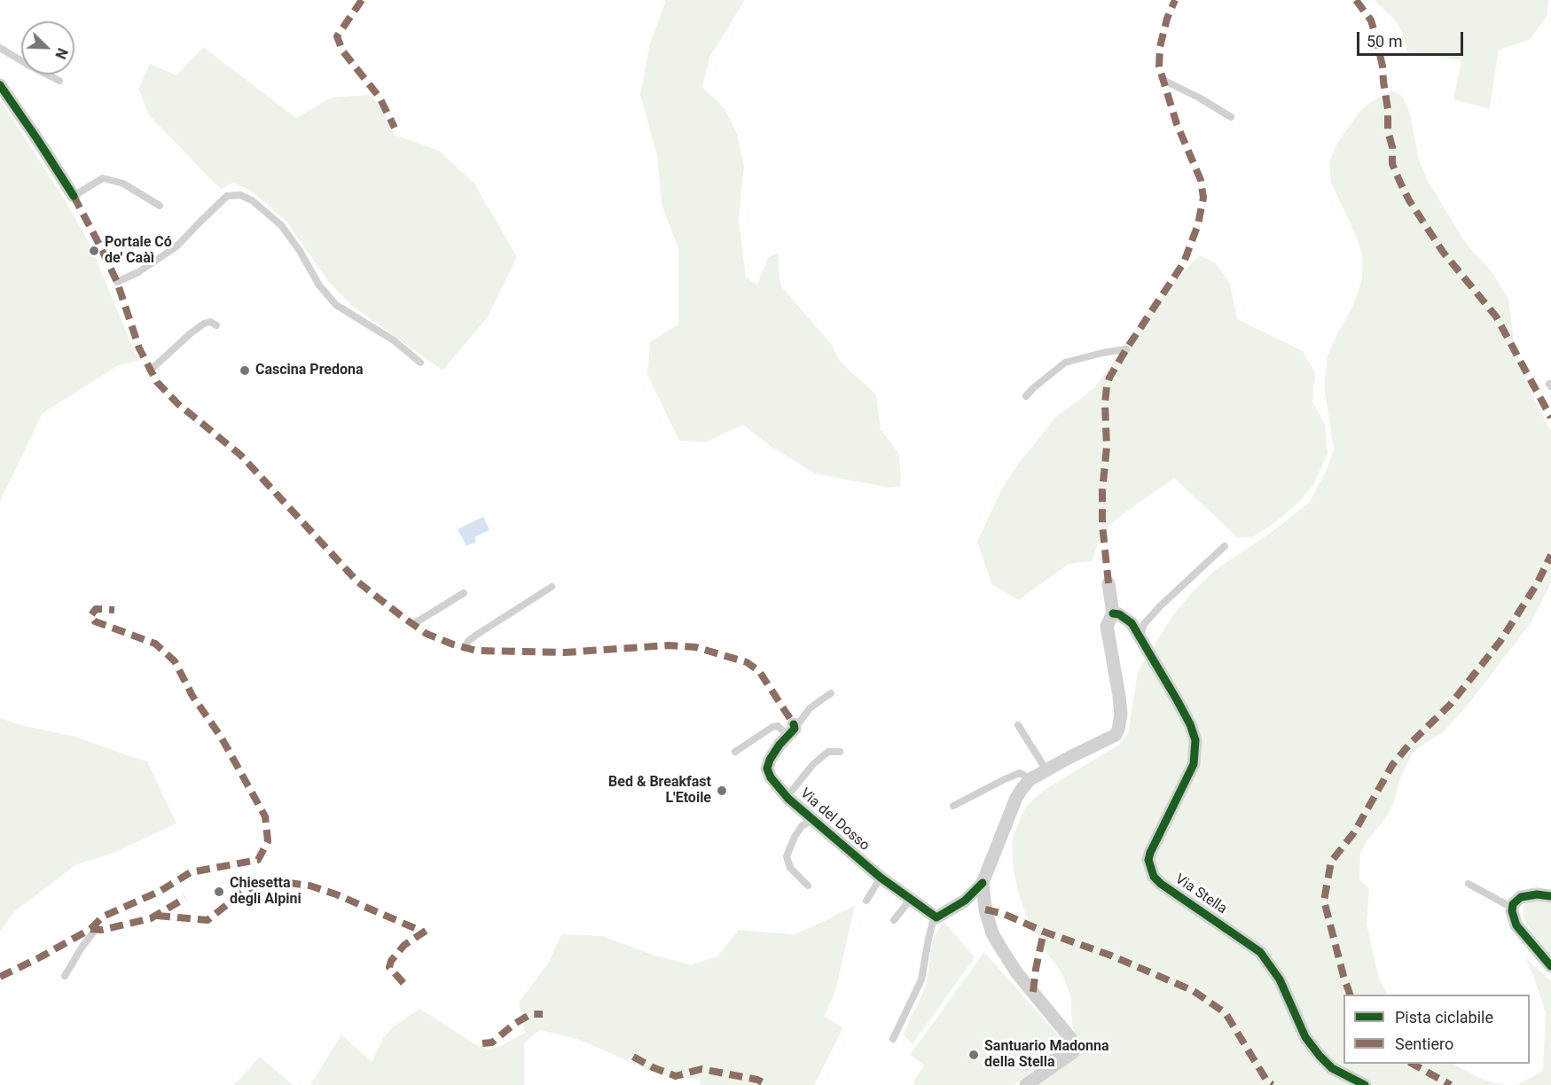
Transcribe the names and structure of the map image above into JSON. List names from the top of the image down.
{
  "streets": {
    "street": ["Via del Dosso", "Via Stella"]
  },
  "places": [
    "Portale Có de' Caàì",
    "Cascina Predona",
    "Bed & Breakfast L'Etoile",
    "Chiesetta degli Alpini",
    "Santuario Madonna della Stella"
  ],
  "legend": ["Pista ciclabile", "Sentiero"],
  "scale_bar": "50 m",
  "north": "bottom right"
}
